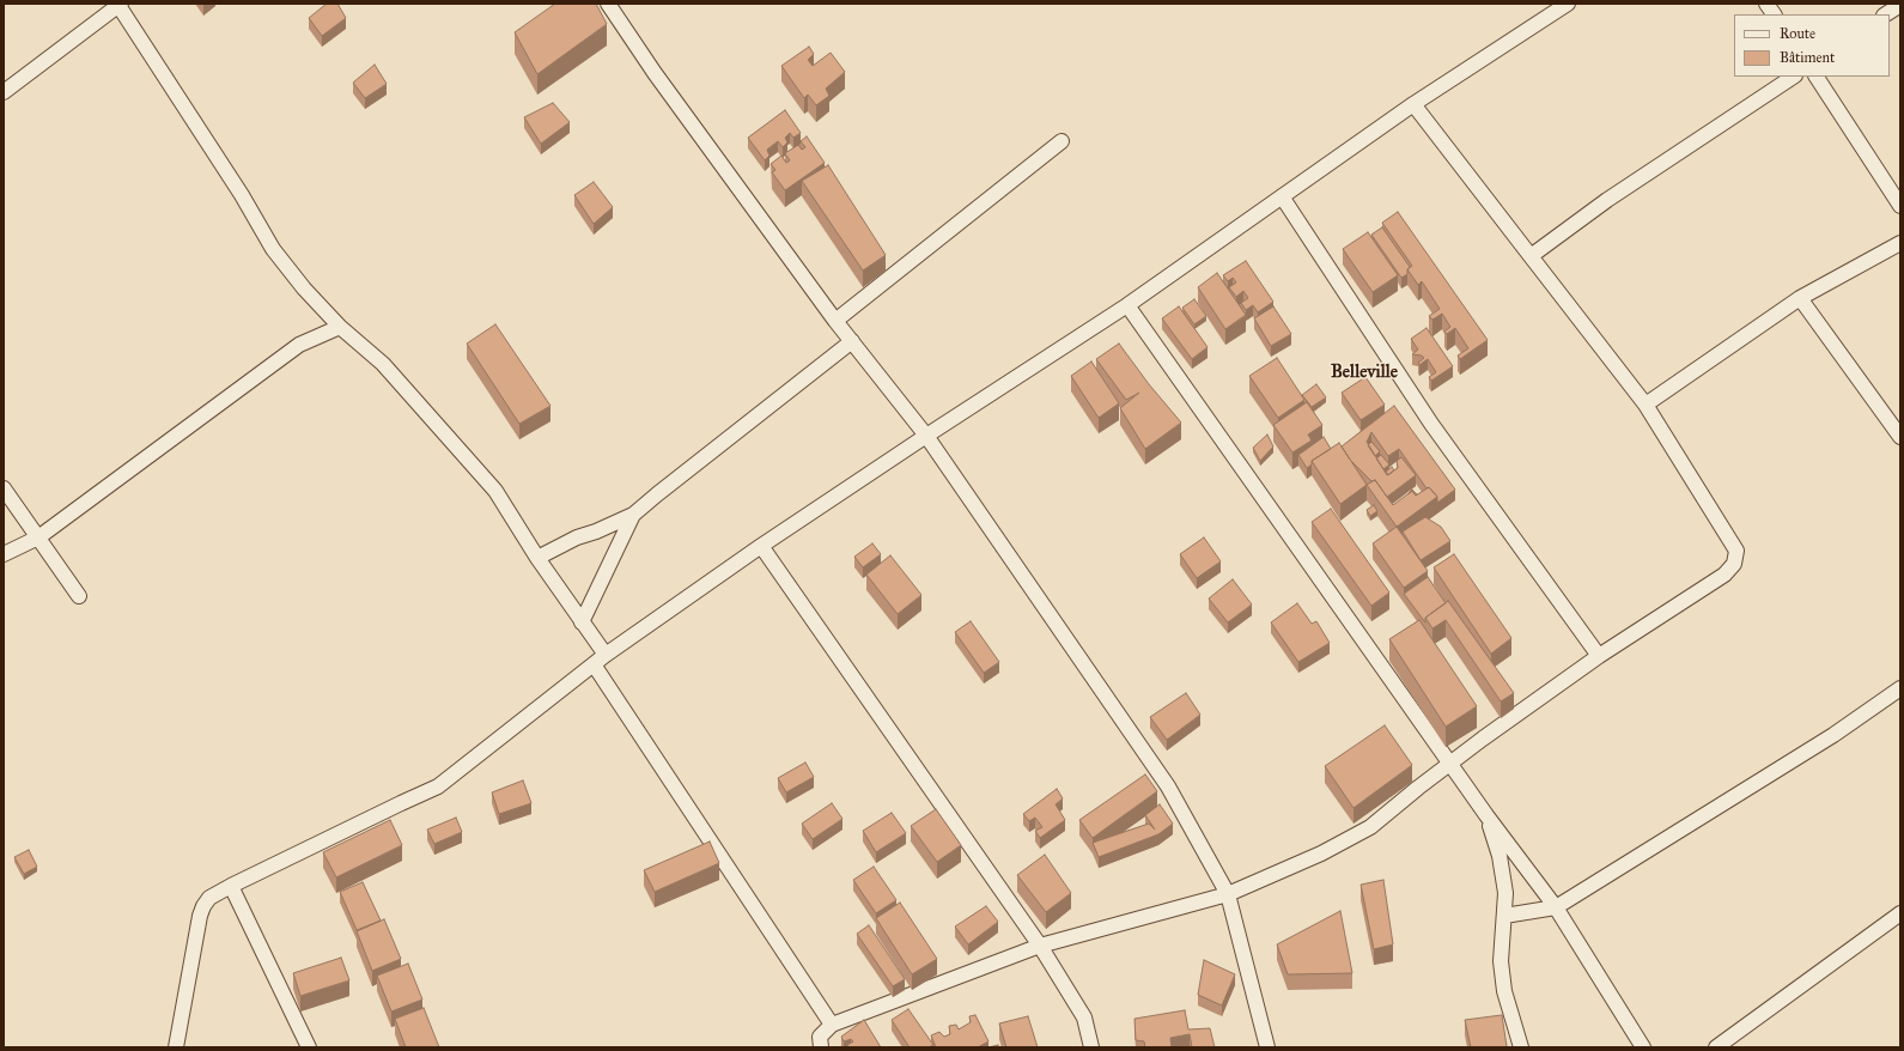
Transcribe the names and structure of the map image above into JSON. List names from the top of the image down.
{
  "districts": ["Belleville"],
  "legend": ["Route", "Bâtiment"]
}
